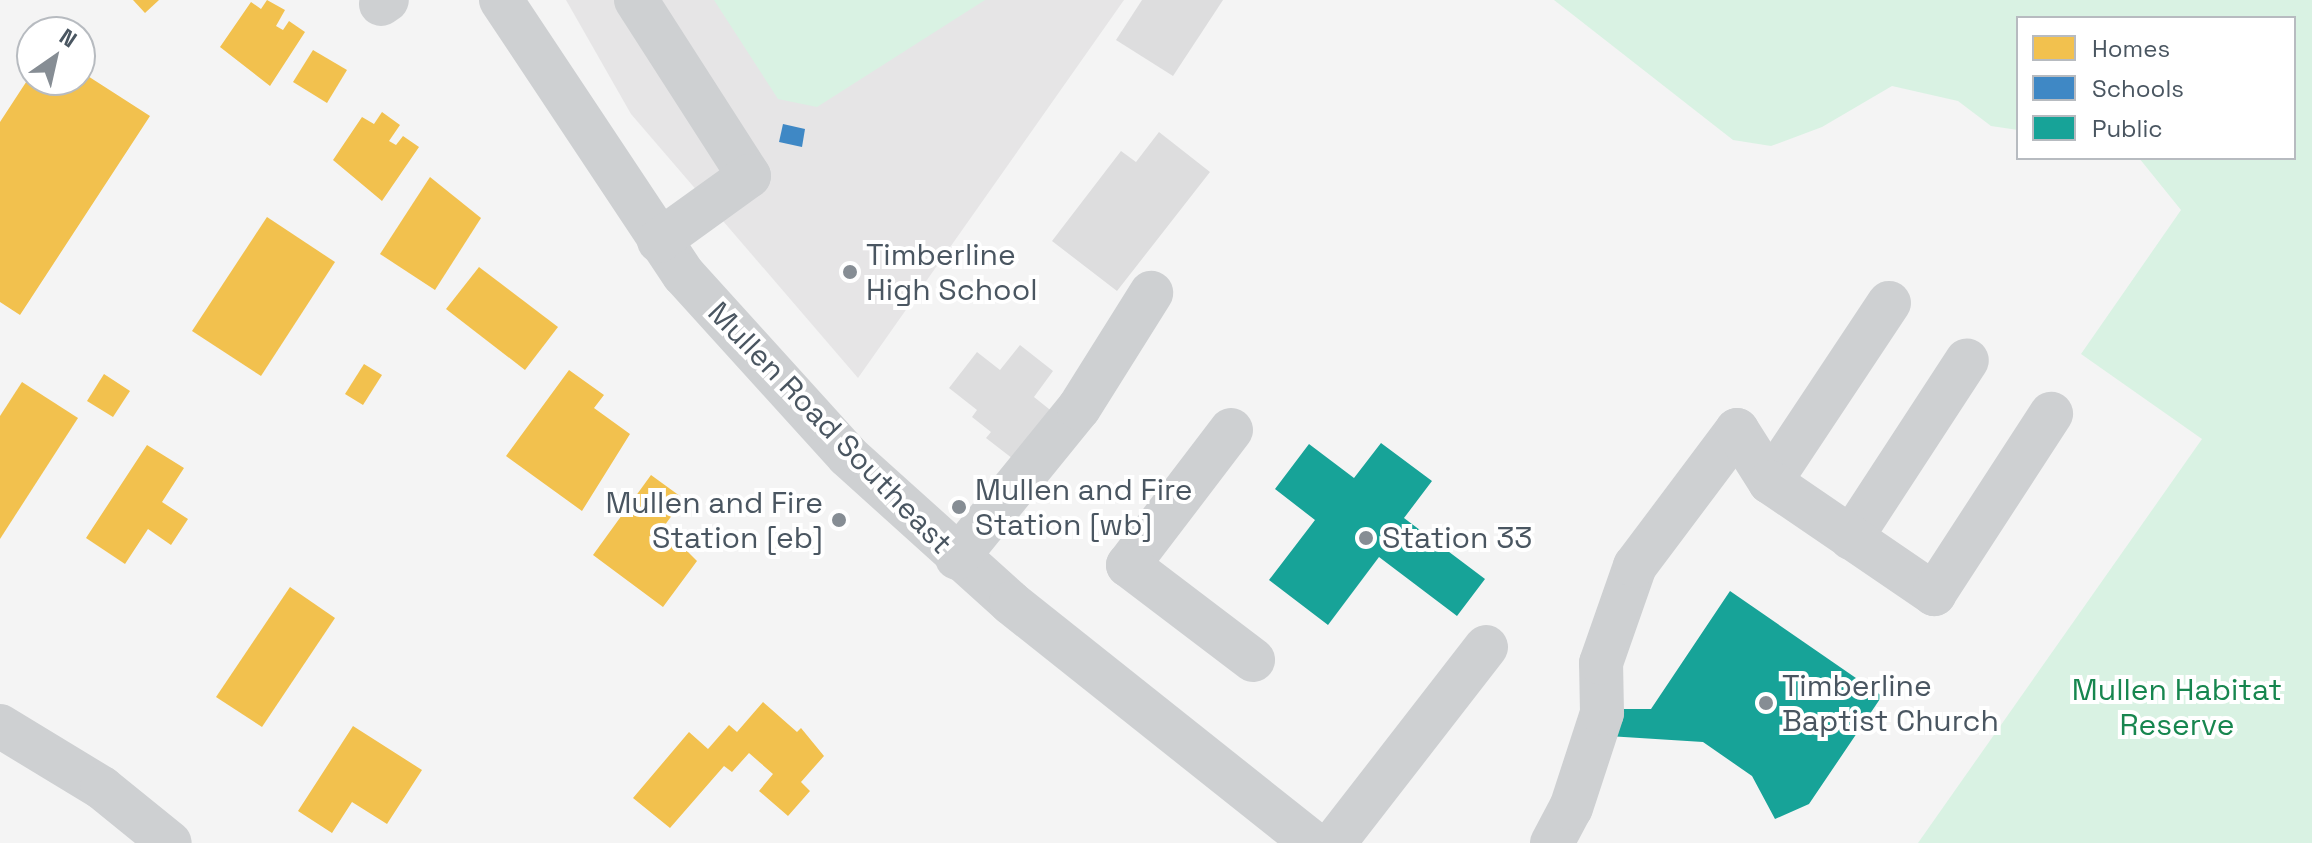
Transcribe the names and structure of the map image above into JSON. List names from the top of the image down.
{
  "streets": {
    "street": ["Mullen Road Southeast"]
  },
  "parks": ["Mullen Habitat Reserve"],
  "places": [
    "Timberline High School",
    "Mullen and Fire Station [wb]",
    "Mullen and Fire Station [eb]",
    "Station 33",
    "Timberline Baptist Church"
  ],
  "legend": ["Homes", "Schools", "Public"],
  "north": "top right"
}
